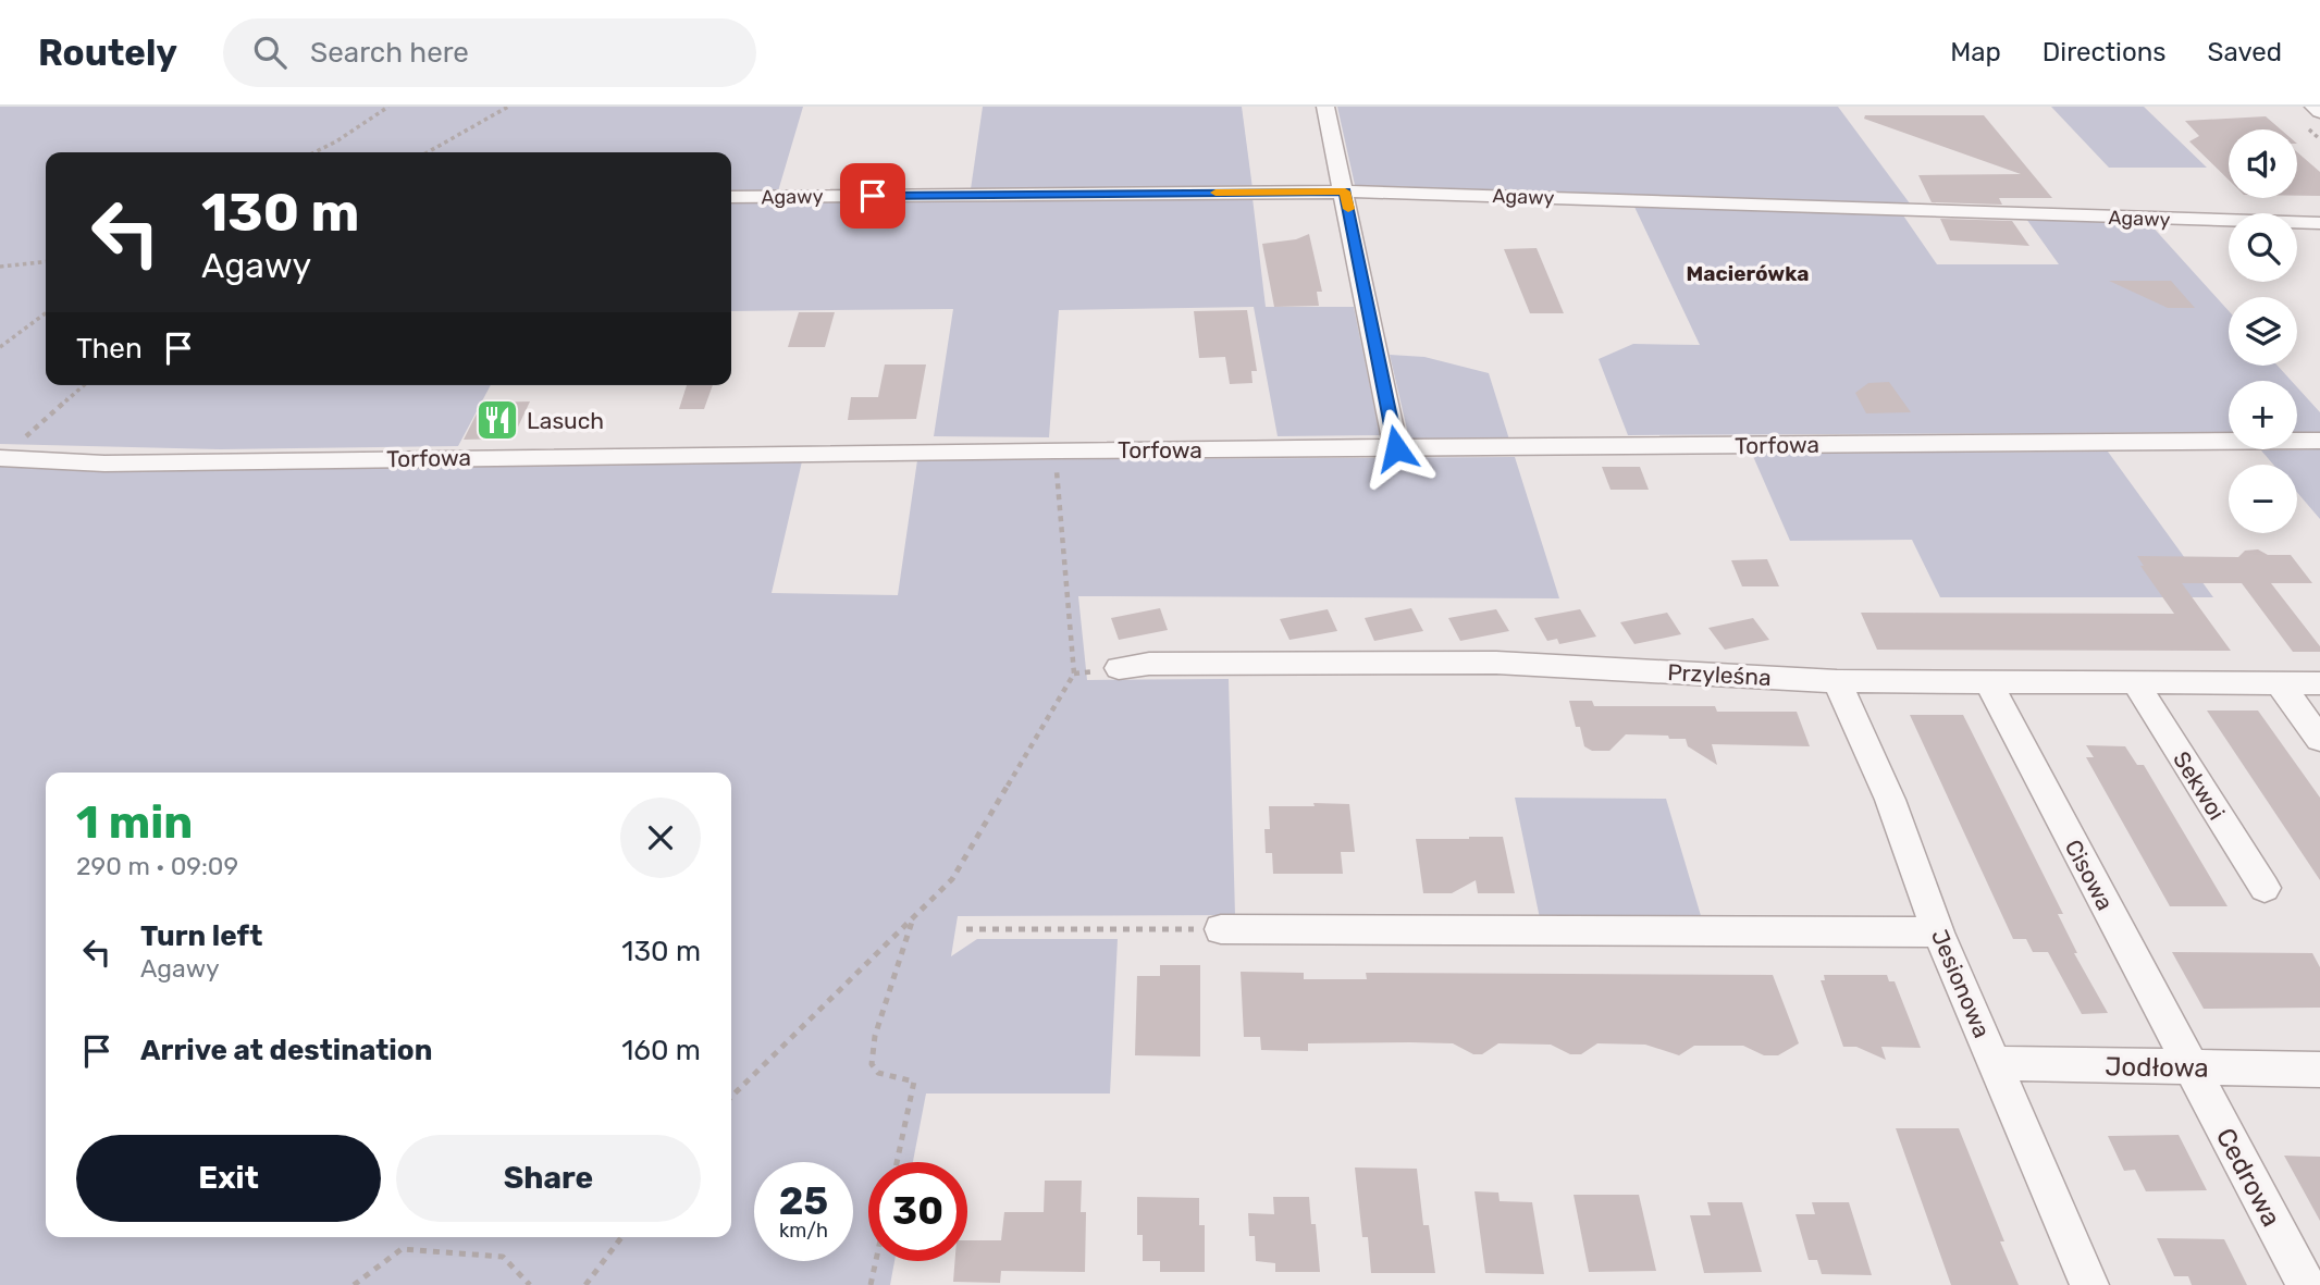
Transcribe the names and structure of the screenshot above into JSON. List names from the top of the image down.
{
  "streets": {
    "street": [
      "Agawy",
      "Torfowa",
      "Przyleśna",
      "Sekwoi",
      "Cisowa",
      "Jesionowa",
      "Jodłowa",
      "Cedrowa"
    ]
  },
  "crossings": [
    ["Przyleśna", "Sekwoi"],
    ["Przyleśna", "Cisowa"],
    ["Przyleśna", "Jesionowa"],
    ["Cisowa", "Jodłowa"],
    ["Cisowa", "Cedrowa"],
    ["Jesionowa", "Jodłowa"],
    ["Jodłowa", "Cedrowa"]
  ],
  "districts": ["Macierówka"],
  "places": {
    "restaurant": ["Lasuch"]
  },
  "page": {
    "header": "Routely",
    "search": "Search here",
    "nav": ["Map", "Directions", "Saved"],
    "map_buttons": ["+", "−"],
    "turn": ["130 m", "Agawy"],
    "then": "Then",
    "heading": ["1 min", "290 m · 09:09"],
    "list": [
      {
        "name": "Turn left",
        "note": "Agawy",
        "value": "130 m"
      },
      {
        "name": "Arrive at destination",
        "value": "160 m"
      }
    ],
    "buttons": ["Exit", "Share"],
    "speed": "25 km/h",
    "limit": "30"
  }
}
